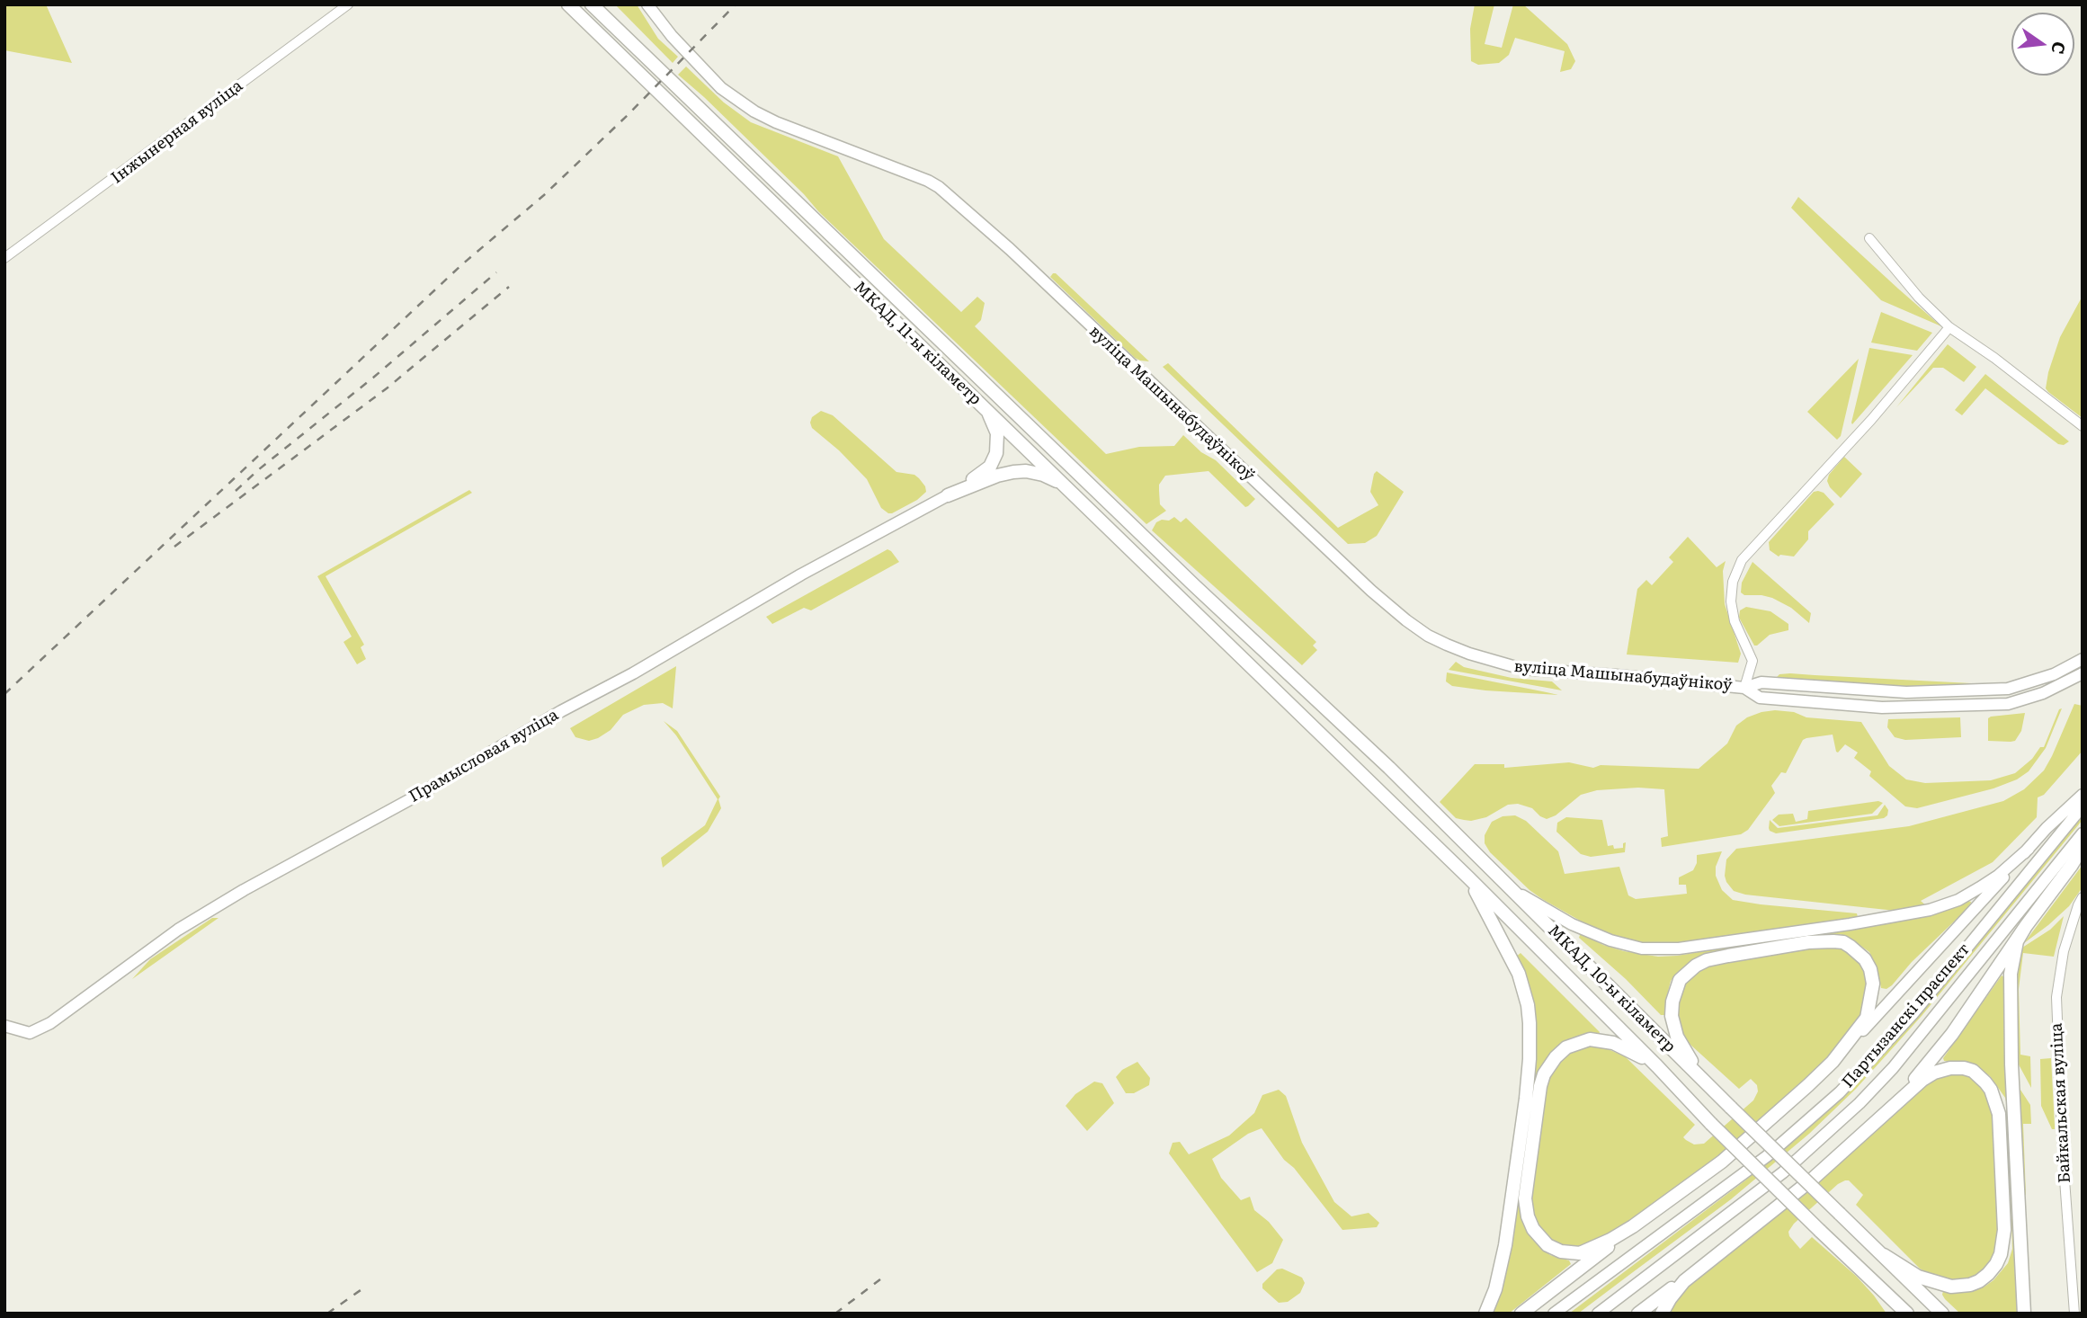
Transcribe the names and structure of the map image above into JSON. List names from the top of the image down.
{
  "streets": {
    "highway": ["МКАД, 11-ы кіламетр", "МКАД, 10-ы кіламетр"],
    "main road": ["вуліца Машынабудаўнікоў", "Прамысловая вуліца", "Партызанскі праспект"],
    "street": ["Інжынерная вуліца", "Байкальская вуліца"]
  },
  "crossings": [
    ["МКАД, 11-ы кіламетр", "МКАД, 10-ы кіламетр"]
  ],
  "north": "right"
}
